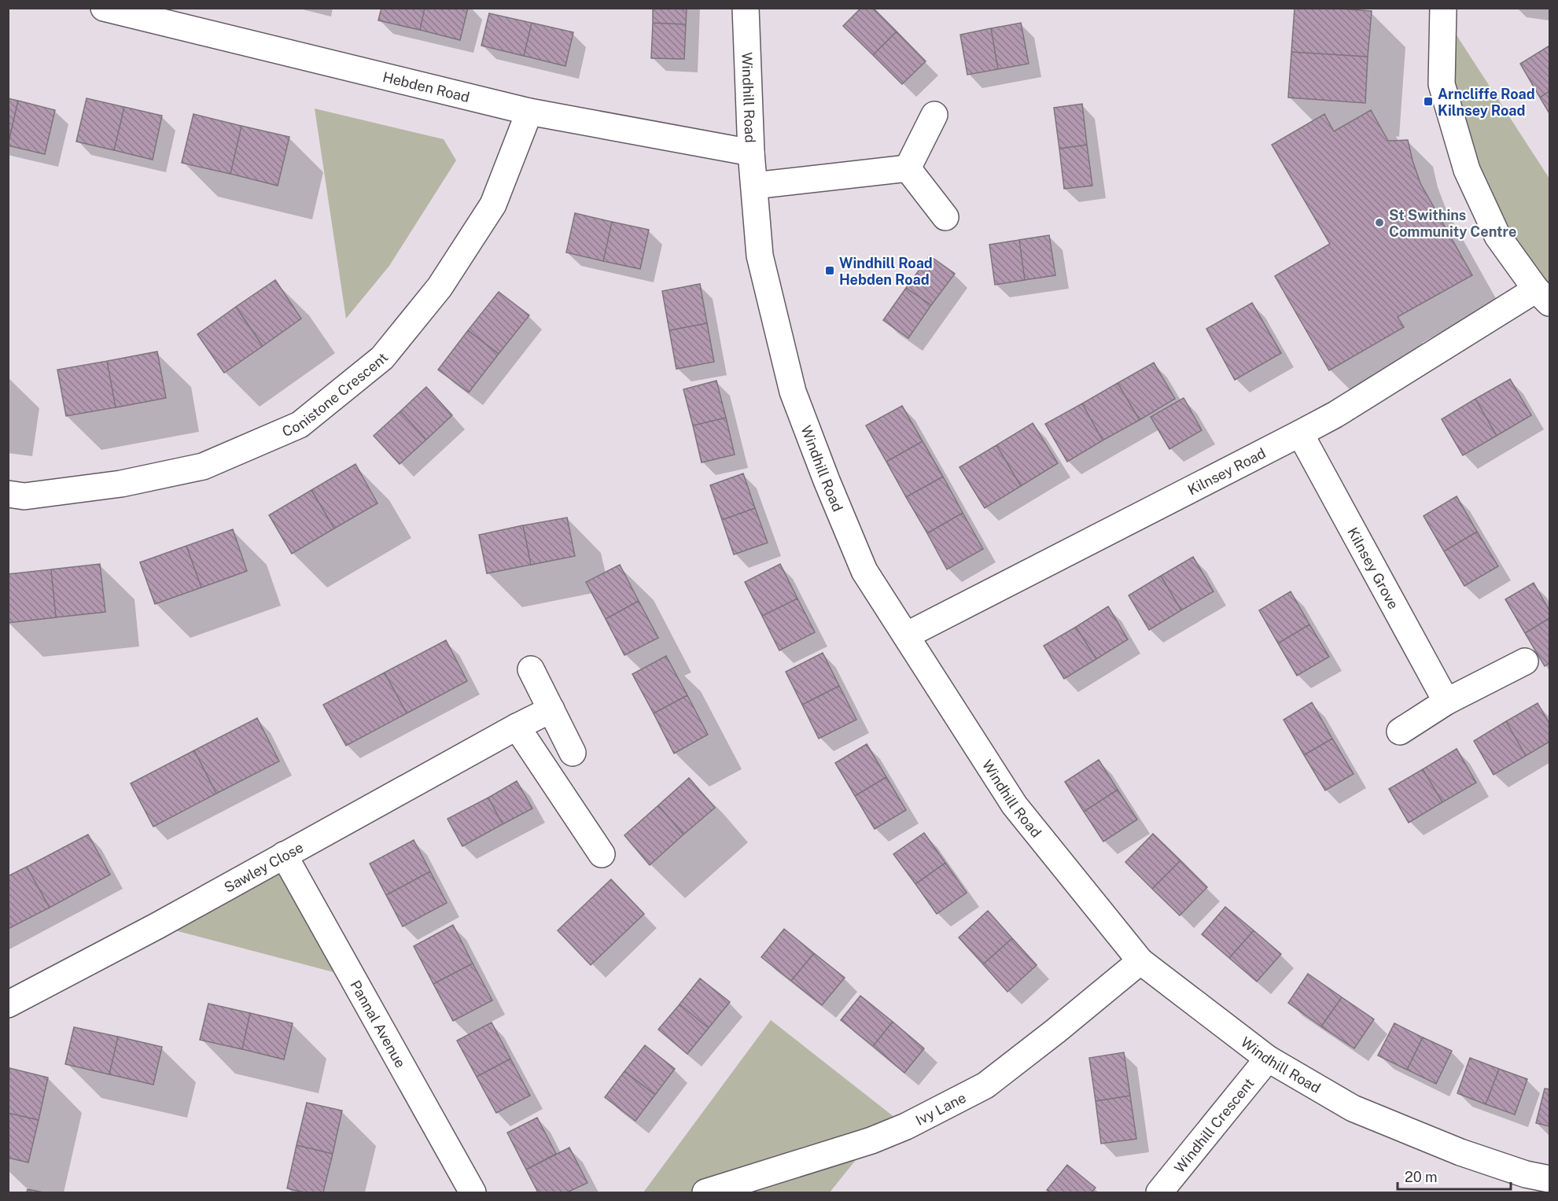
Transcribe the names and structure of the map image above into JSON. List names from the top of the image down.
{
  "streets": {
    "street": [
      "Hebden Road",
      "Windhill Road",
      "Conistone Crescent",
      "Kilnsey Road",
      "Kilnsey Grove",
      "Sawley Close",
      "Pannal Avenue",
      "Ivy Lane",
      "Windhill Crescent"
    ]
  },
  "crossings": [
    ["Hebden Road", "Windhill Road"],
    ["Hebden Road", "Conistone Crescent"],
    ["Windhill Road", "Kilnsey Road"],
    ["Windhill Road", "Ivy Lane"],
    ["Windhill Road", "Windhill Crescent"],
    ["Kilnsey Road", "Kilnsey Grove"],
    ["Sawley Close", "Pannal Avenue"]
  ],
  "places": {
    "transit": ["Arncliffe Road Kilnsey Road", "Windhill Road Hebden Road"],
    "other": ["St Swithins Community Centre"]
  },
  "scale_bar": "20 m"
}
